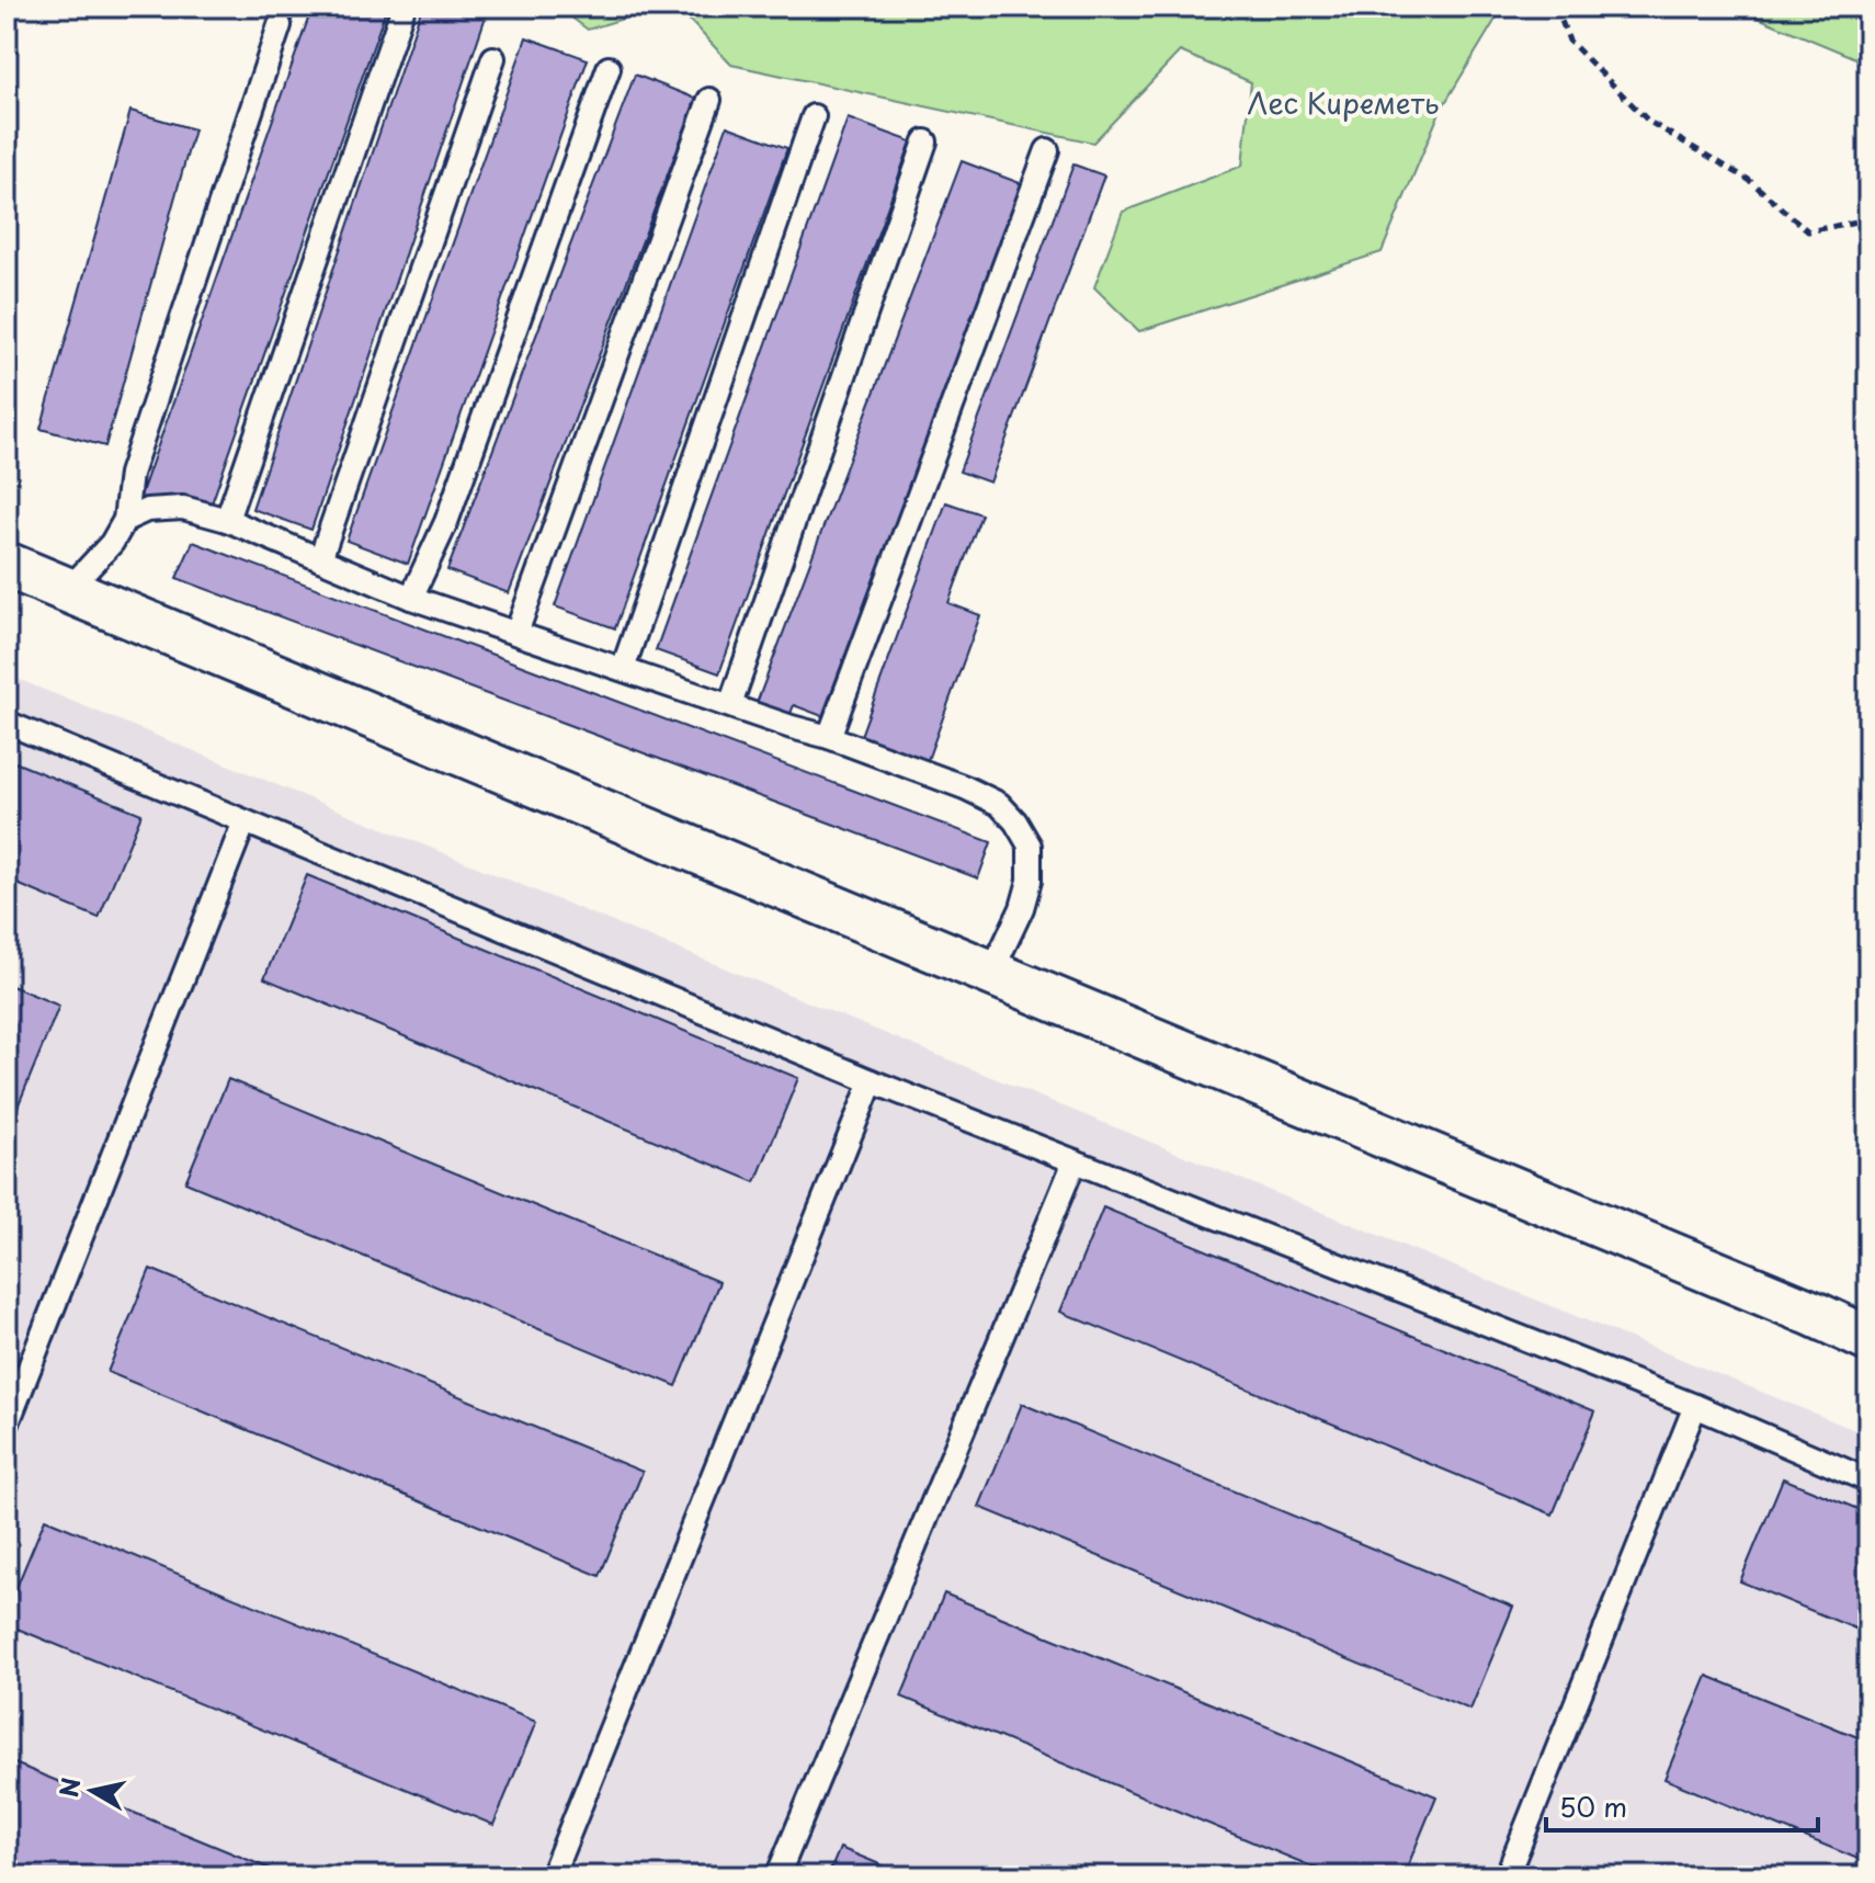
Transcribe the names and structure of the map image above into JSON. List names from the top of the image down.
{
  "parks": ["Лес Киреметь"],
  "scale_bar": "50 m",
  "north": "left"
}
